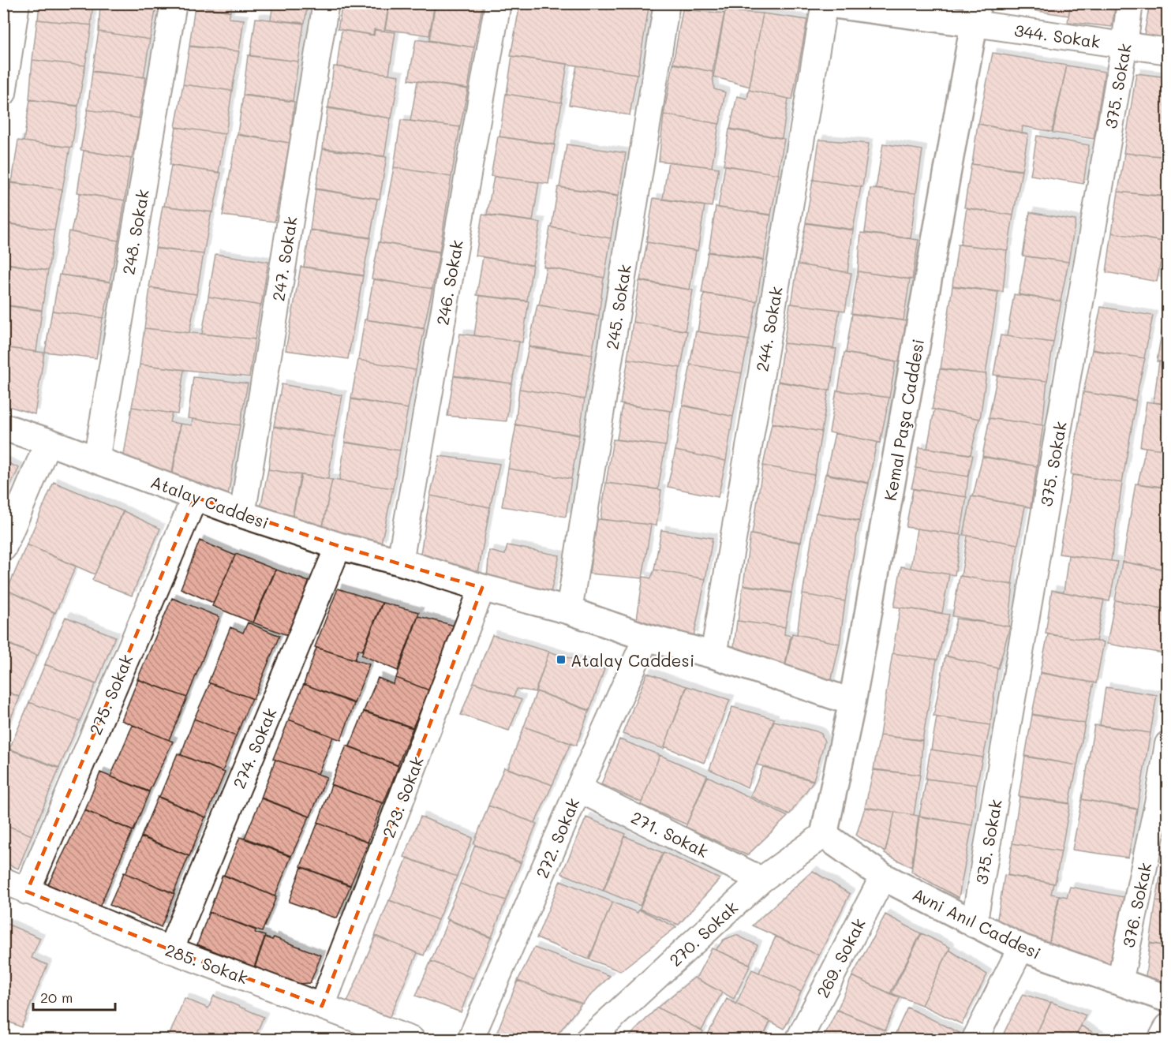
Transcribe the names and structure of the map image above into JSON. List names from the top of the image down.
{
  "streets": {
    "street": [
      "344. Sokak",
      "375. Sokak",
      "248. Sokak",
      "247. Sokak",
      "246. Sokak",
      "245. Sokak",
      "244. Sokak",
      "Kemal Paşa Caddesi",
      "Atalay Caddesi",
      "275. Sokak",
      "274. Sokak",
      "273. Sokak",
      "271. Sokak",
      "272. Sokak",
      "376. Sokak",
      "Avni Anıl Caddesi",
      "270. Sokak",
      "269. Sokak",
      "285. Sokak"
    ]
  },
  "crossings": [
    ["344. Sokak", "375. Sokak"],
    ["344. Sokak", "Kemal Paşa Caddesi"],
    ["375. Sokak", "Avni Anıl Caddesi"],
    ["248. Sokak", "Atalay Caddesi"],
    ["247. Sokak", "Atalay Caddesi"],
    ["246. Sokak", "Atalay Caddesi"],
    ["245. Sokak", "Atalay Caddesi"],
    ["244. Sokak", "Atalay Caddesi"],
    ["Kemal Paşa Caddesi", "Atalay Caddesi"],
    ["Kemal Paşa Caddesi", "Avni Anıl Caddesi"],
    ["Kemal Paşa Caddesi", "270. Sokak"],
    ["Atalay Caddesi", "275. Sokak"],
    ["Atalay Caddesi", "274. Sokak"],
    ["Atalay Caddesi", "273. Sokak"],
    ["Atalay Caddesi", "272. Sokak"],
    ["275. Sokak", "285. Sokak"],
    ["274. Sokak", "285. Sokak"],
    ["273. Sokak", "285. Sokak"],
    ["271. Sokak", "272. Sokak"],
    ["271. Sokak", "270. Sokak"],
    ["376. Sokak", "Avni Anıl Caddesi"],
    ["Avni Anıl Caddesi", "270. Sokak"],
    ["Avni Anıl Caddesi", "269. Sokak"]
  ],
  "places": {
    "transit": ["Atalay Caddesi"]
  },
  "scale_bar": "20 m"
}
